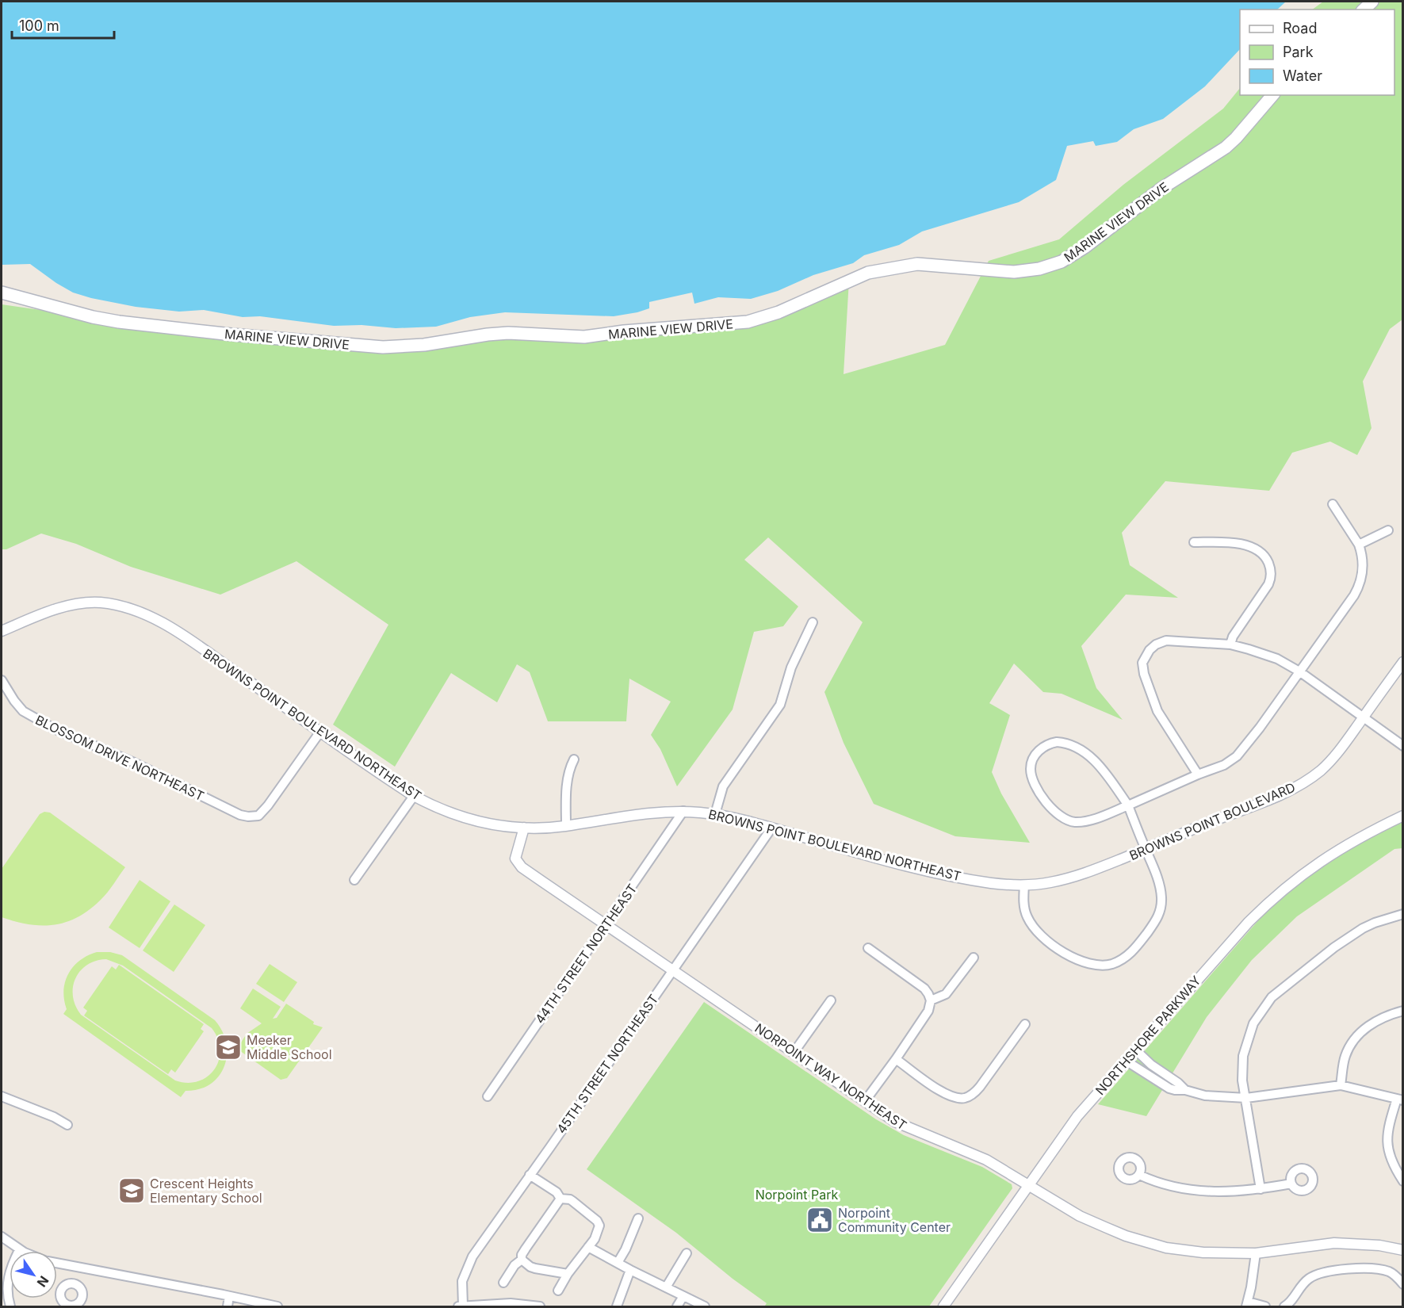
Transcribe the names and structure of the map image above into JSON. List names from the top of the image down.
{
  "streets": {
    "main road": ["MARINE VIEW DRIVE"],
    "street": [
      "BROWNS POINT BOULEVARD NORTHEAST",
      "BLOSSOM DRIVE NORTHEAST",
      "BROWNS POINT BOULEVARD",
      "44TH STREET NORTHEAST",
      "NORTHSHORE PARKWAY",
      "45TH STREET NORTHEAST",
      "NORPOINT WAY NORTHEAST"
    ]
  },
  "crossings": [
    ["BROWNS POINT BOULEVARD NORTHEAST", "BLOSSOM DRIVE NORTHEAST"],
    ["BROWNS POINT BOULEVARD NORTHEAST", "BROWNS POINT BOULEVARD"],
    ["BROWNS POINT BOULEVARD NORTHEAST", "44TH STREET NORTHEAST"],
    ["BROWNS POINT BOULEVARD NORTHEAST", "45TH STREET NORTHEAST"],
    ["BROWNS POINT BOULEVARD NORTHEAST", "NORPOINT WAY NORTHEAST"],
    ["44TH STREET NORTHEAST", "NORPOINT WAY NORTHEAST"],
    ["NORTHSHORE PARKWAY", "NORPOINT WAY NORTHEAST"],
    ["45TH STREET NORTHEAST", "NORPOINT WAY NORTHEAST"]
  ],
  "parks": ["Norpoint Park"],
  "places": {
    "school or university": ["Meeker Middle School", "Crescent Heights Elementary School"],
    "public building": ["Norpoint Community Center"]
  },
  "legend": ["Road", "Park", "Water"],
  "scale_bar": "100 m",
  "north": "bottom right"
}
